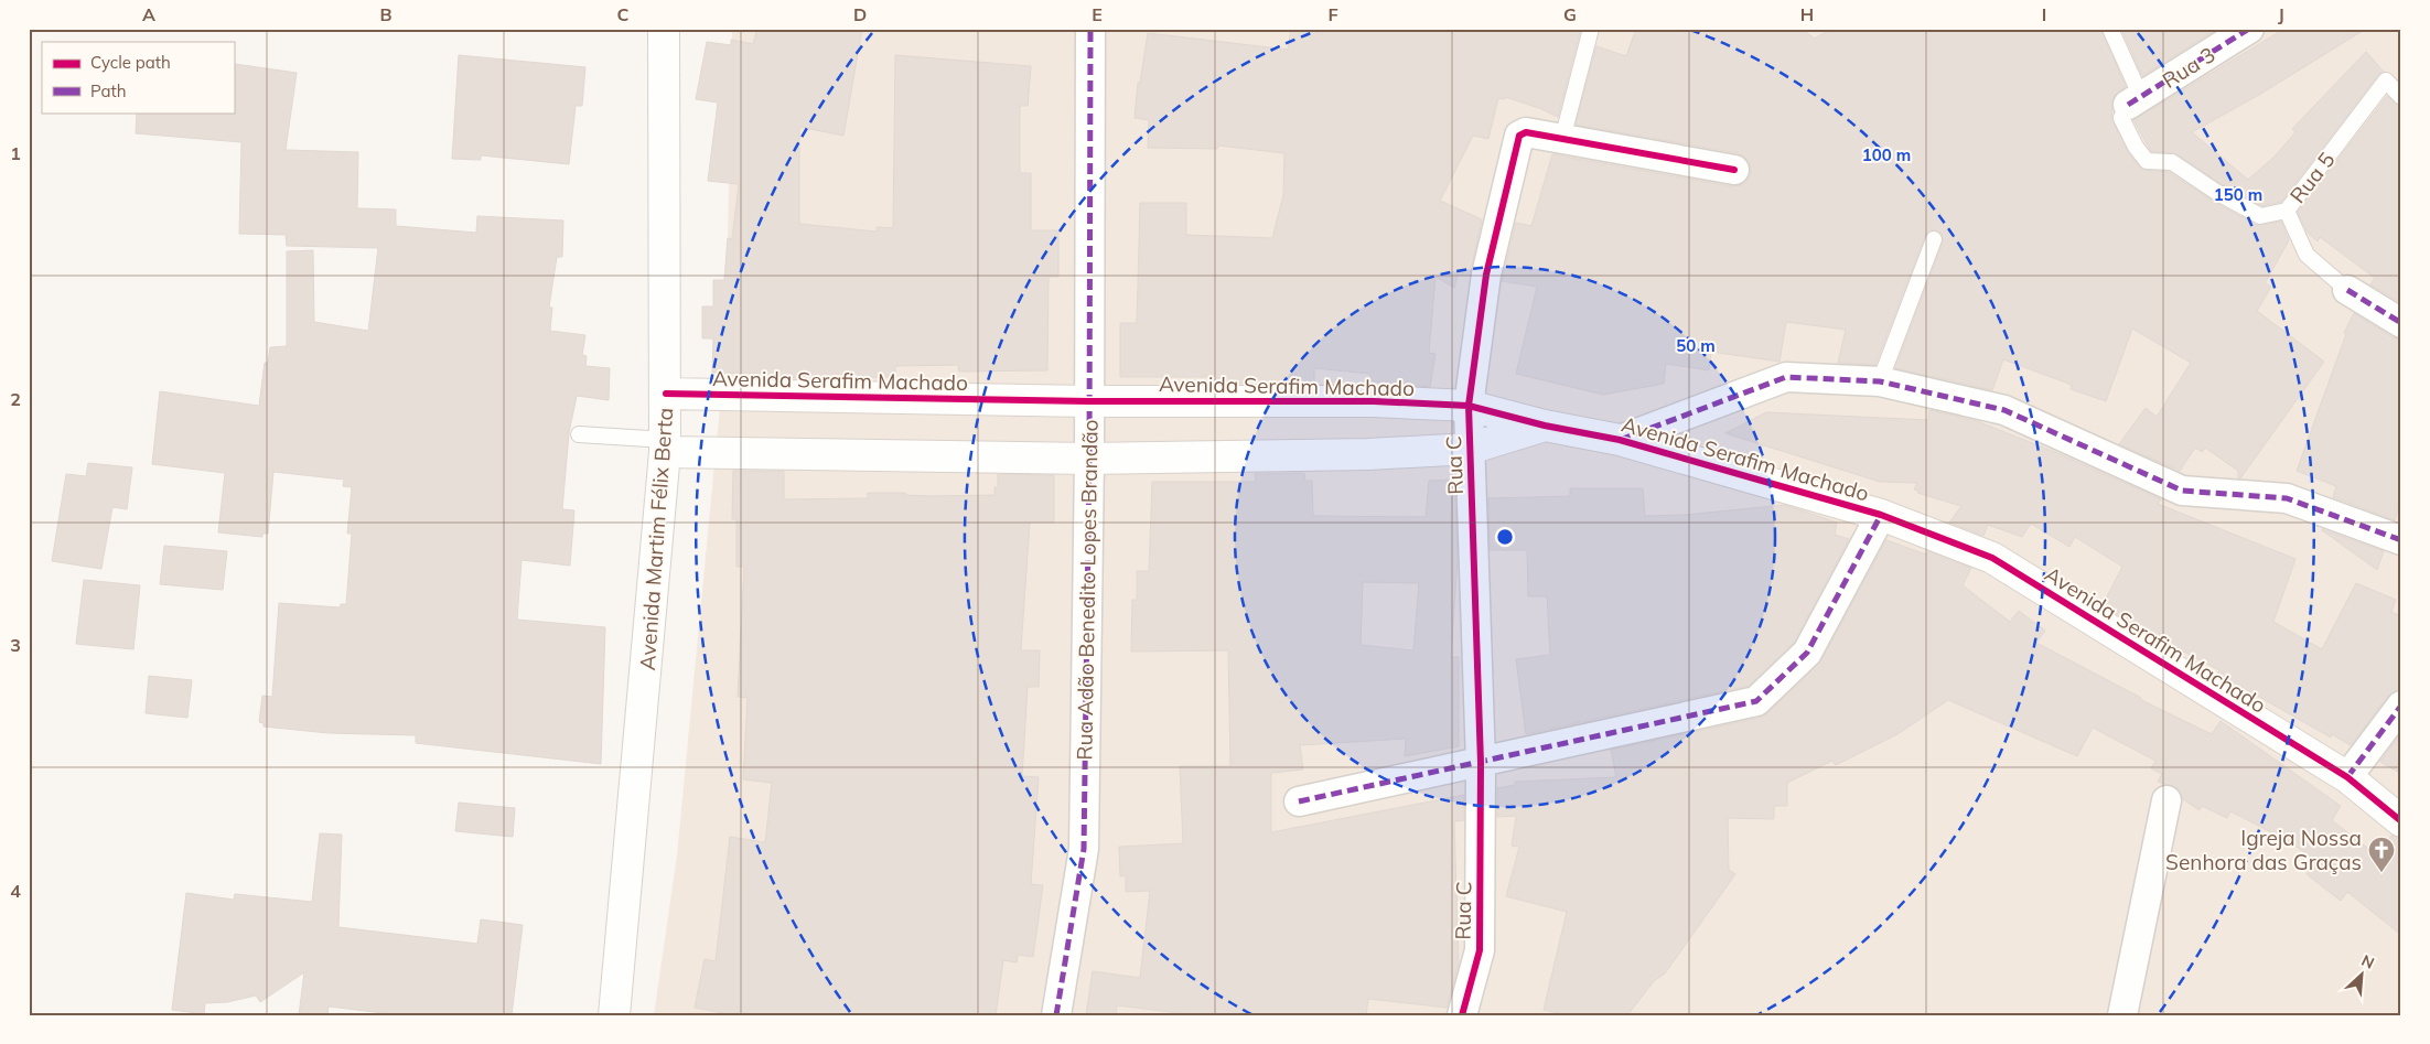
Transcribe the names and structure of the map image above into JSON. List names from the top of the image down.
{
  "streets": {
    "street": [
      "Rua 3",
      "Avenida Serafim Machado",
      "Rua C",
      "Avenida Martim Félix Berta",
      "Rua Adão Benedito Lopes Brandão"
    ],
    "lane": ["Rua 5"]
  },
  "crossings": [
    ["Avenida Serafim Machado", "Rua C"],
    ["Avenida Serafim Machado", "Avenida Martim Félix Berta"],
    ["Avenida Serafim Machado", "Rua Adão Benedito Lopes Brandão"]
  ],
  "places": {
    "church": ["Igreja Nossa Senhora das Graças"]
  },
  "legend": ["Cycle path", "Path"],
  "north": "top right",
  "grid": {
    "columns": [
      "A",
      "B",
      "C",
      "D",
      "E",
      "F",
      "G",
      "H",
      "I",
      "J"
    ],
    "rows": [
      "1",
      "2",
      "3",
      "4"
    ]
  },
  "rings": ["100 m", "150 m", "50 m"]
}
